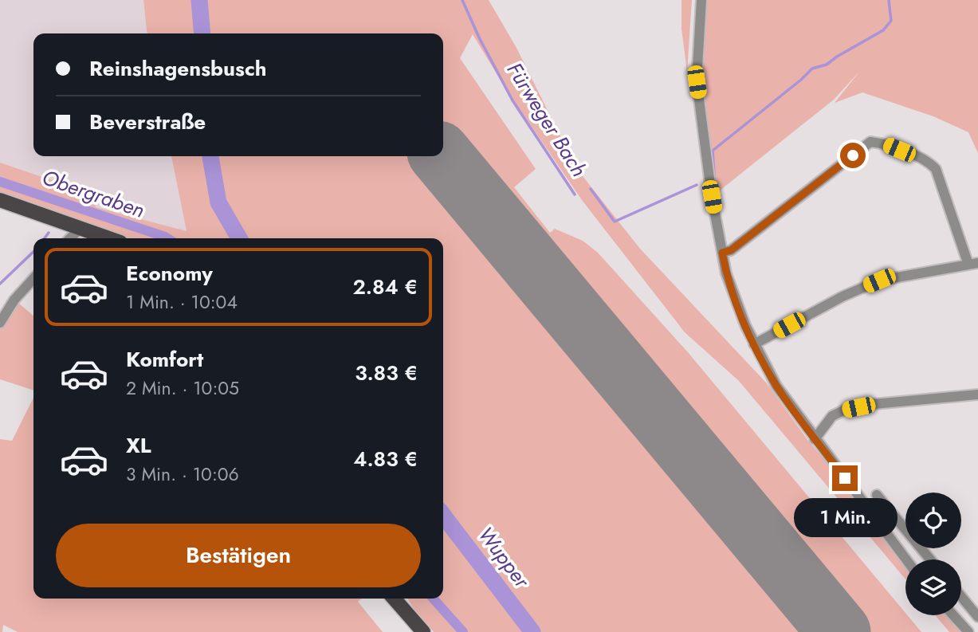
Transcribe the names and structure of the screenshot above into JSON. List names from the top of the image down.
{
  "water": ["Fürweger Bach", "Obergraben", "Wupper"],
  "page": {
    "banner": ["Reinshagensbusch", "Beverstraße"],
    "list": [
      {
        "name": "Economy",
        "note": "1 Min. · 10:04",
        "value": "2.84 €"
      },
      {
        "name": "Komfort",
        "note": "2 Min. · 10:05",
        "value": "3.83 €"
      },
      {
        "name": "XL",
        "note": "3 Min. · 10:06",
        "value": "4.83 €"
      }
    ],
    "bubble": "1 Min.",
    "buttons": "Bestätigen"
  }
}
